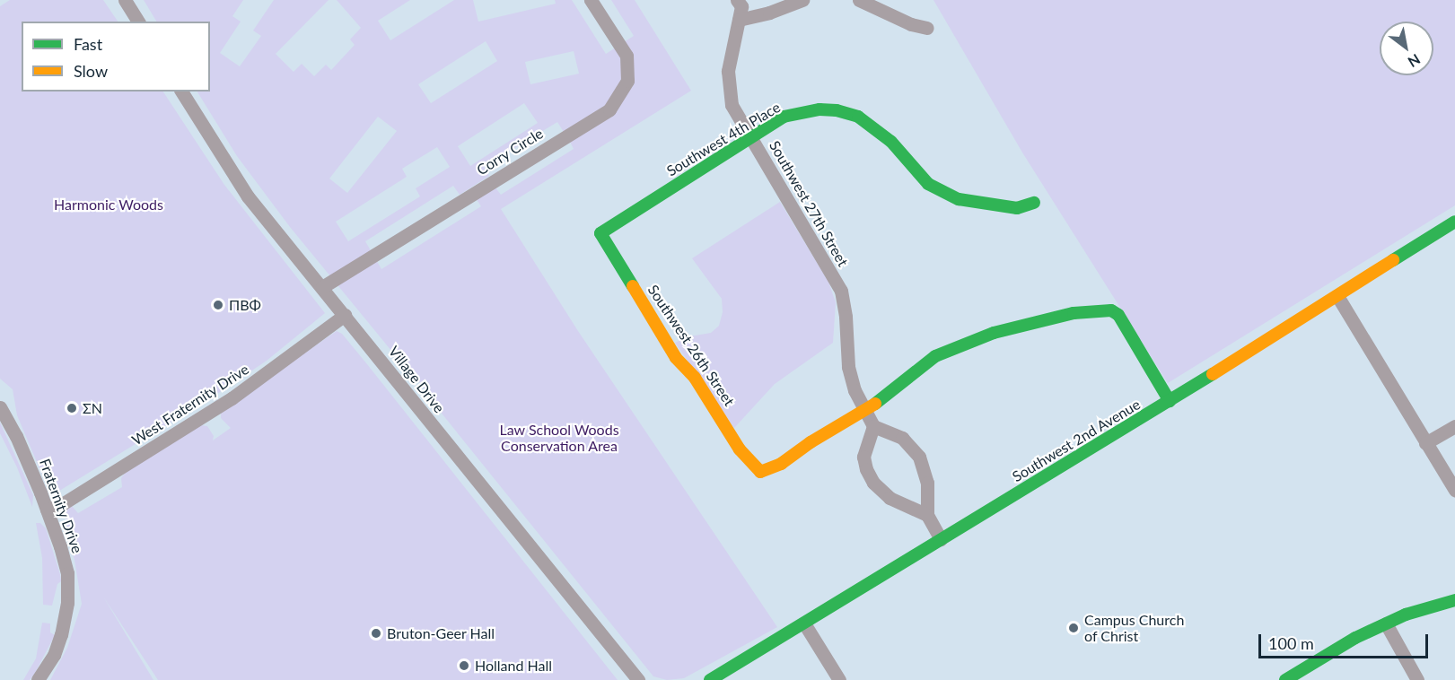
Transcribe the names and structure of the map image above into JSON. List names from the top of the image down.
{
  "streets": {
    "street": [
      "Southwest 4th Place",
      "Corry Circle",
      "Southwest 27th Street",
      "Southwest 26th Street",
      "Village Drive",
      "West Fraternity Drive",
      "Southwest 2nd Avenue",
      "Fraternity Drive"
    ]
  },
  "crossings": [
    ["Southwest 4th Place", "Southwest 27th Street"],
    ["Southwest 4th Place", "Southwest 26th Street"],
    ["Corry Circle", "Village Drive"],
    ["Southwest 27th Street", "Southwest 26th Street"],
    ["Village Drive", "West Fraternity Drive"],
    ["West Fraternity Drive", "Fraternity Drive"]
  ],
  "parks": ["Harmonic Woods", "Law School Woods Conservation Area"],
  "places": [
    "ΠΒΦ",
    "ΣΝ",
    "Campus Church of Christ",
    "Bruton-Geer Hall",
    "Holland Hall"
  ],
  "legend": ["Fast", "Slow"],
  "scale_bar": "100 m",
  "north": "bottom right"
}
